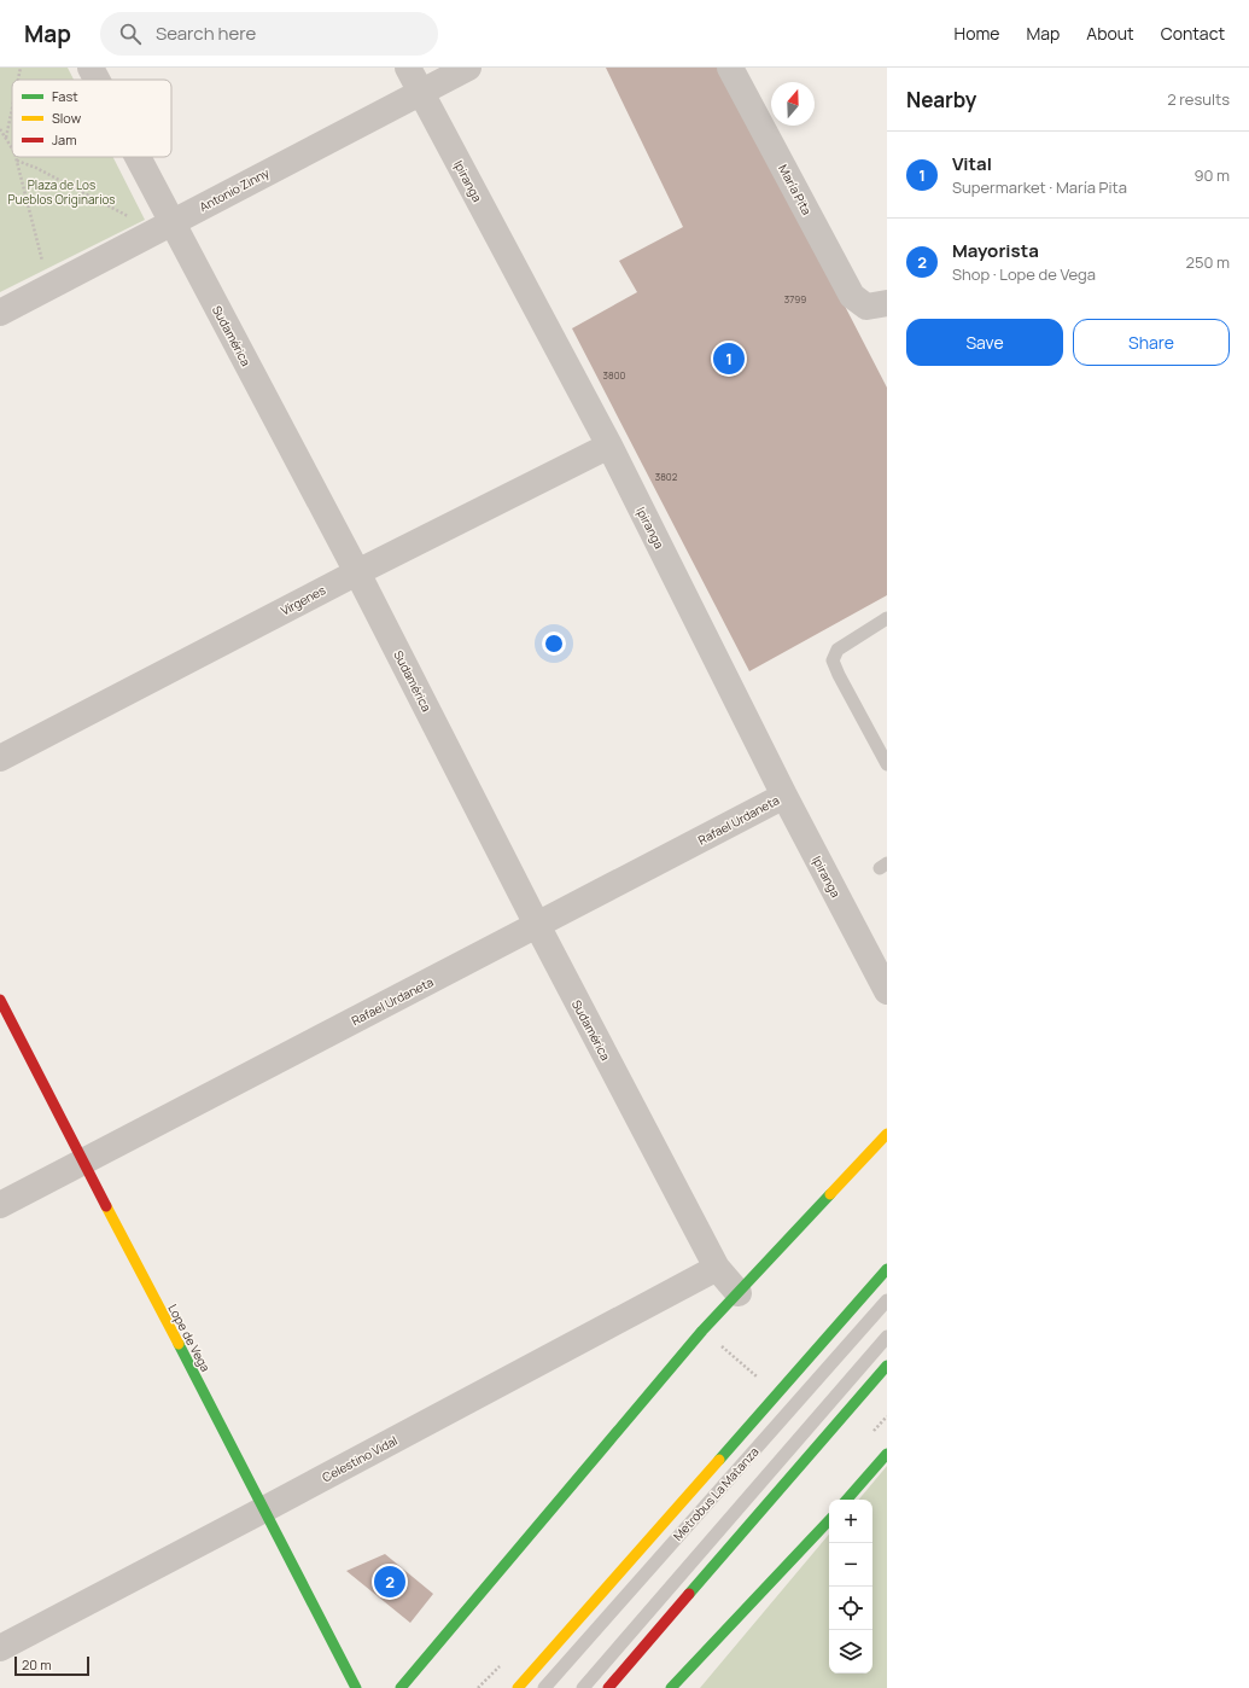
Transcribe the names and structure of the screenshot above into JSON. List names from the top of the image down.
{
  "streets": {
    "main road": ["Lope de Vega"],
    "street": [
      "Ipiranga",
      "Antonio Zinny",
      "María Pita",
      "Sudamérica",
      "Vírgenes",
      "Rafael Urdaneta",
      "Celestino Vidal"
    ],
    "lane": ["Metrobus La Matanza"]
  },
  "crossings": [
    ["Ipiranga", "Antonio Zinny"],
    ["Ipiranga", "Vírgenes"],
    ["Ipiranga", "Rafael Urdaneta"],
    ["Antonio Zinny", "Sudamérica"],
    ["Sudamérica", "Vírgenes"],
    ["Sudamérica", "Rafael Urdaneta"],
    ["Sudamérica", "Celestino Vidal"],
    ["Rafael Urdaneta", "Lope de Vega"],
    ["Lope de Vega", "Celestino Vidal"]
  ],
  "parks": ["Plaza de Los Pueblos Originarios"],
  "house_numbers": ["3799", "3800", "3802"],
  "legend": ["Fast", "Slow", "Jam"],
  "scale_bar": "20 m",
  "north": "top",
  "page": {
    "header": "Map",
    "search": "Search here",
    "nav": [
      "Home",
      "Map",
      "About",
      "Contact"
    ],
    "heading": ["Nearby", "2 results"],
    "list": [
      {
        "mark": "1",
        "name": "Vital",
        "note": "Supermarket · María Pita",
        "value": "90 m"
      },
      {
        "mark": "2",
        "name": "Mayorista",
        "note": "Shop · Lope de Vega",
        "value": "250 m"
      }
    ],
    "buttons": ["Save", "Share"],
    "pins": ["1", "2"],
    "map_buttons": ["+", "−"],
    "scale": "20 m"
  }
}
